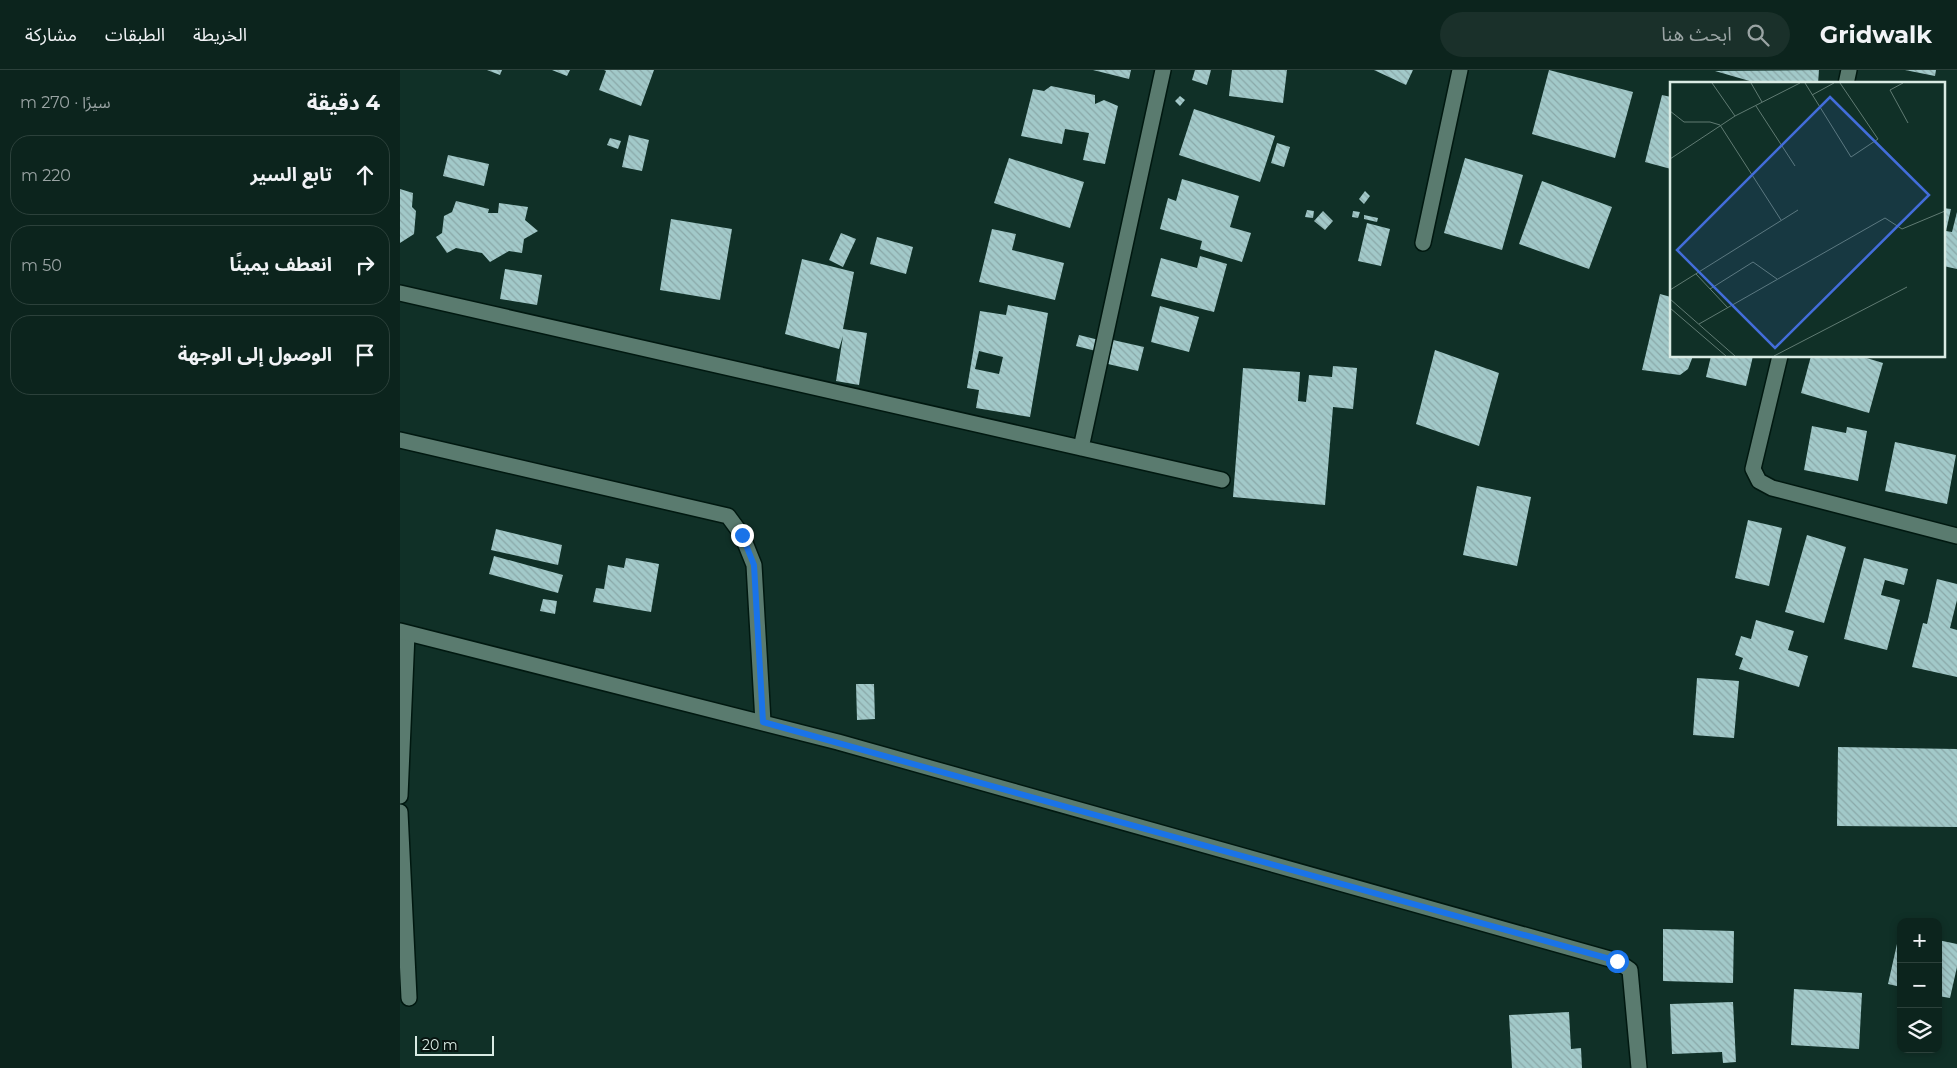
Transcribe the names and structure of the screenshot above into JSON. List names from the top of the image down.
{
  "scale_bar": "20 m",
  "page": {
    "header": "Gridwalk",
    "search": "ابحث هنا",
    "nav": ["الخريطة", "الطبقات", "مشاركة"],
    "heading": ["4 دقيقة", "سيرًا · 270 m"],
    "list": [
      ["تابع السير", "220 m"],
      ["انعطف يمينًا", "50 m"],
      "الوصول إلى الوجهة"
    ],
    "map_buttons": ["+", "−"],
    "scale": "20 m"
  }
}
